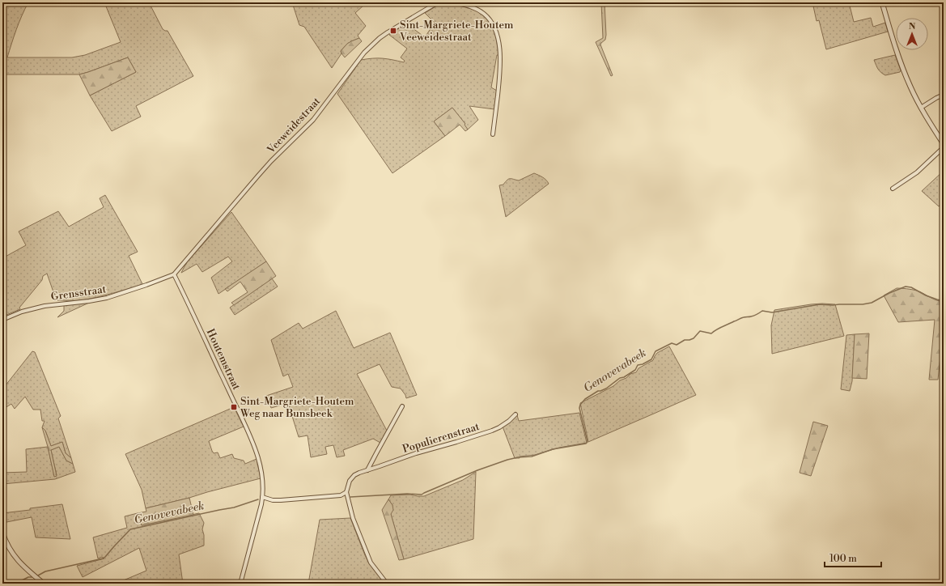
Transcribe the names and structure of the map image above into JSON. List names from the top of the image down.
{
  "streets": {
    "street": [
      "Veeweidestraat",
      "Grensstraat",
      "Houtemstraat",
      "Populierenstraat"
    ]
  },
  "crossings": [
    ["Veeweidestraat", "Grensstraat"],
    ["Veeweidestraat", "Houtemstraat"],
    ["Grensstraat", "Houtemstraat"]
  ],
  "water": ["Genovevabeek"],
  "places": {
    "transit": ["Sint-Margriete-Houtem Veeweidestraat", "Sint-Margriete-Houtem Weg naar Bunsbeek"]
  },
  "scale_bar": "100 m",
  "north": "top"
}
